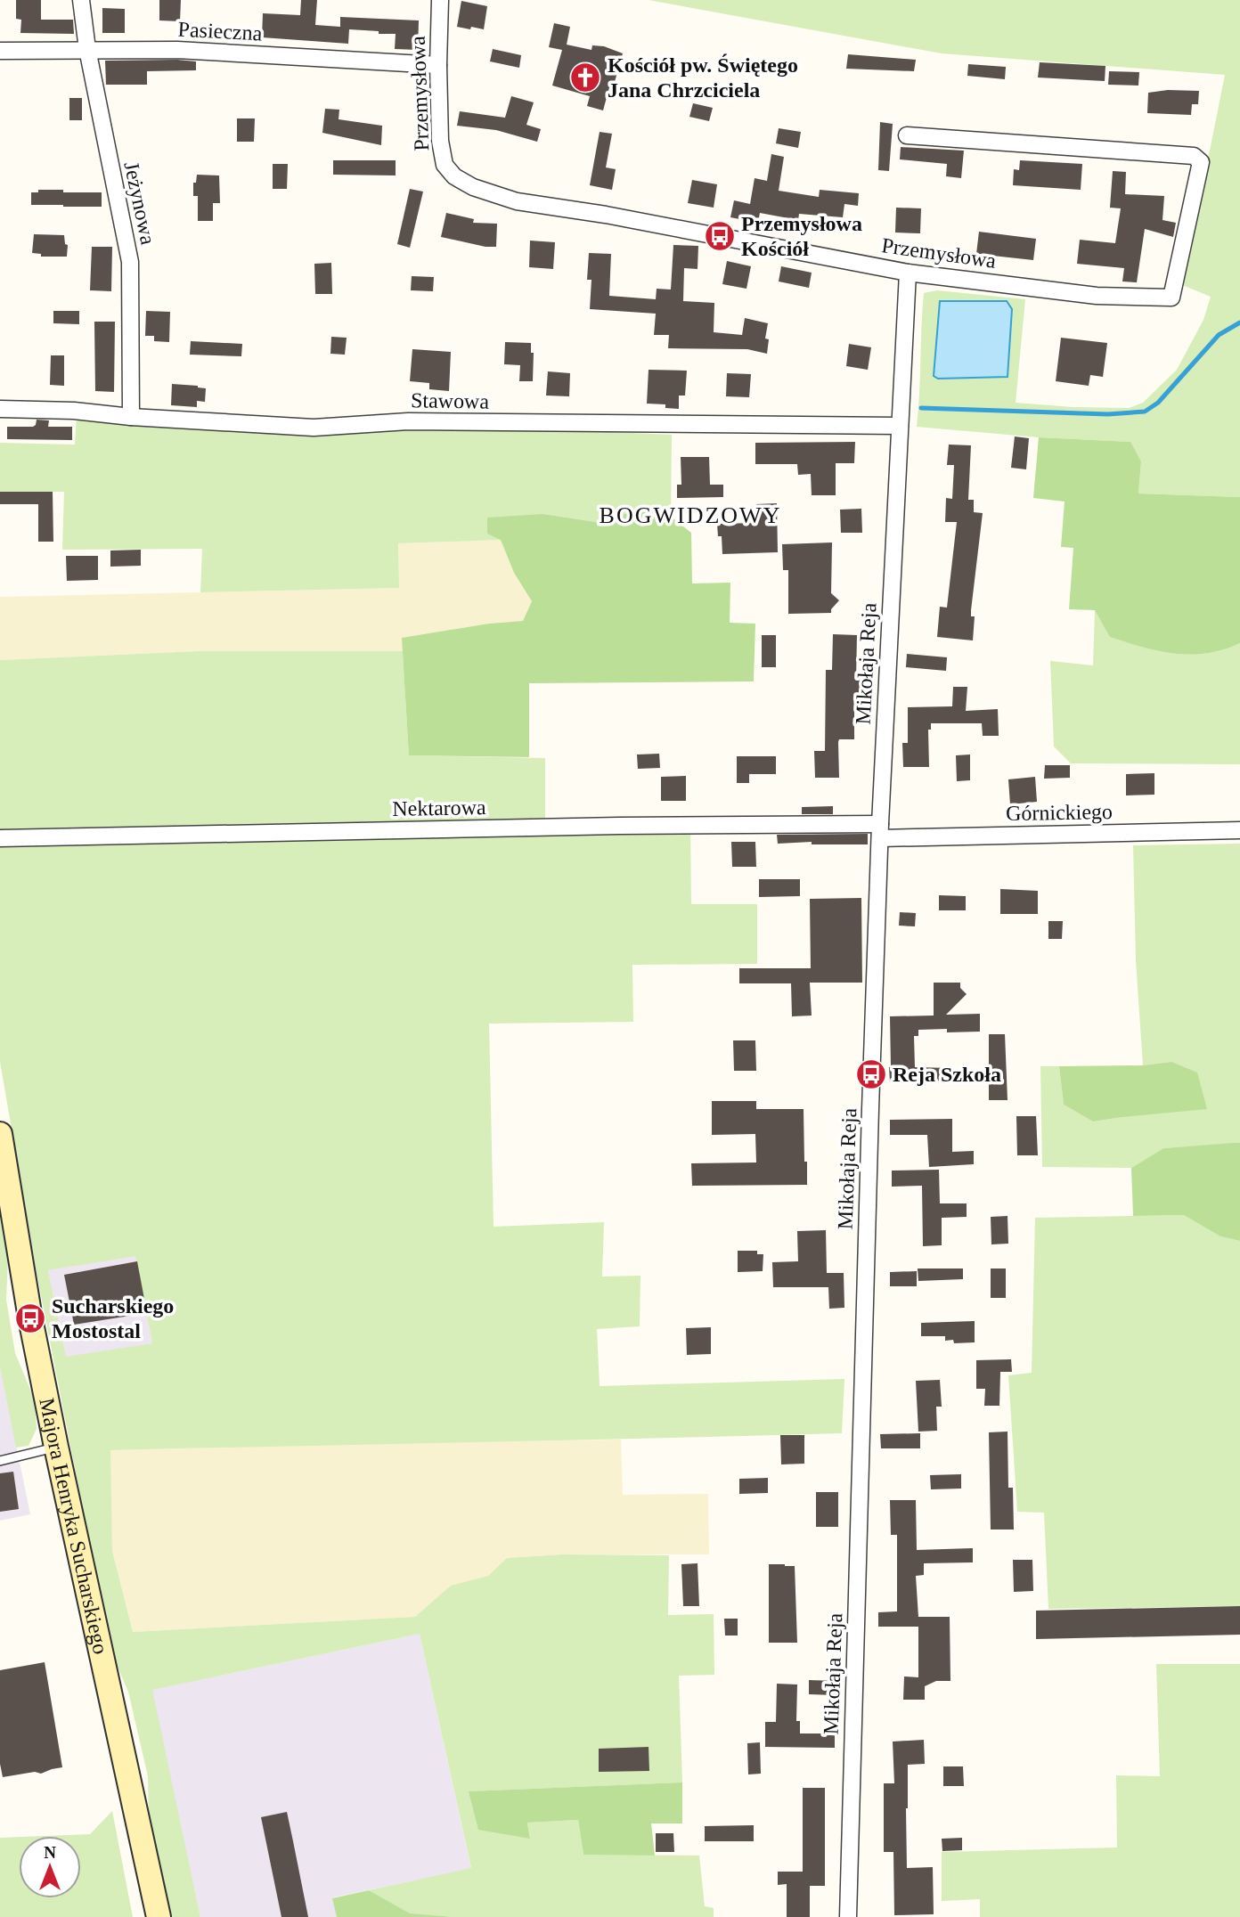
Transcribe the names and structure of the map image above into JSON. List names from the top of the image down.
{
  "streets": {
    "street": [
      "Pasieczna",
      "Przemysłowa",
      "Jeżynowa",
      "Stawowa",
      "Mikołaja Reja",
      "Nektarowa",
      "Górnickiego",
      "Majora Henryka Sucharskiego"
    ]
  },
  "crossings": [
    ["Pasieczna", "Przemysłowa"],
    ["Pasieczna", "Jeżynowa"],
    ["Przemysłowa", "Mikołaja Reja"],
    ["Jeżynowa", "Stawowa"],
    ["Stawowa", "Mikołaja Reja"],
    ["Mikołaja Reja", "Nektarowa"],
    ["Mikołaja Reja", "Górnickiego"],
    ["Nektarowa", "Górnickiego"]
  ],
  "districts": ["BOGWIDZOWY"],
  "places": {
    "church": ["Kościół pw. Świętego Jana Chrzciciela"],
    "bus stop": ["Przemysłowa Kościół", "Reja Szkoła", "Sucharskiego Mostostal"]
  },
  "north": "top"
}
